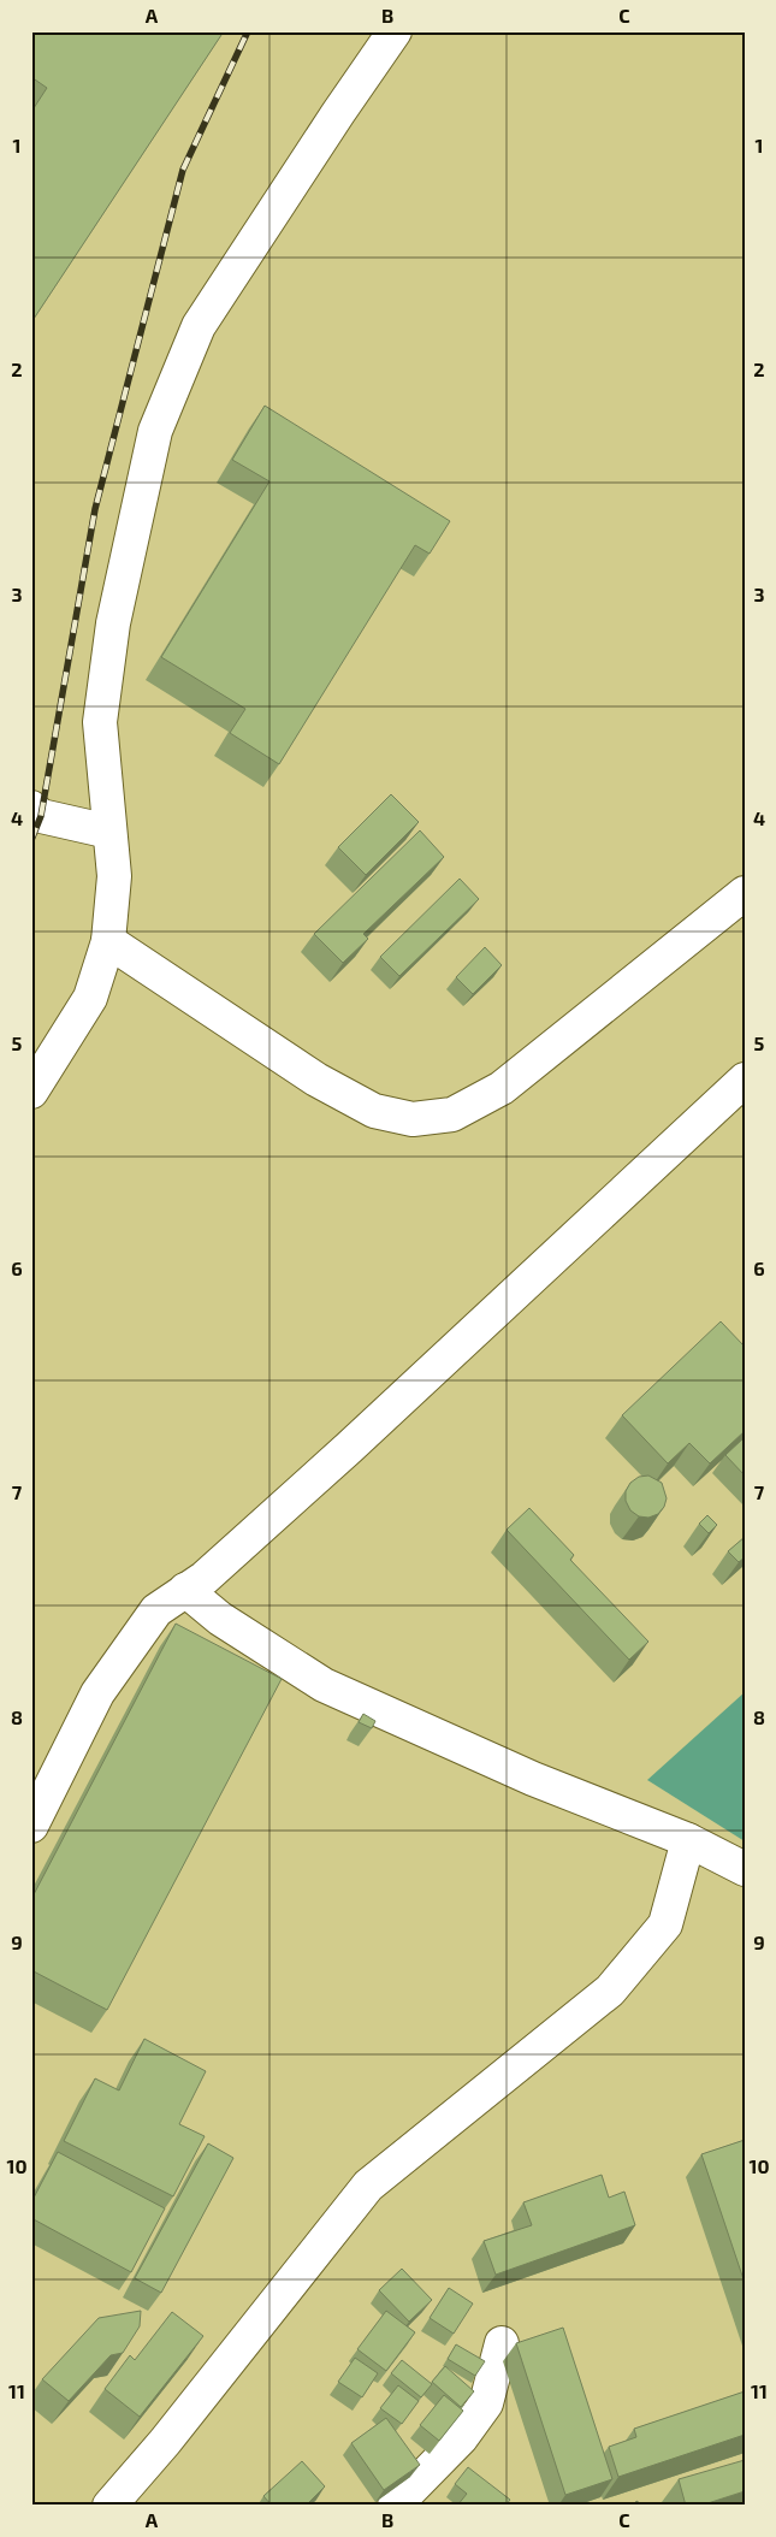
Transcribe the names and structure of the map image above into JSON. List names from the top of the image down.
{
  "grid": {
    "columns": ["A", "B", "C"],
    "rows": [
      "1",
      "2",
      "3",
      "4",
      "5",
      "6",
      "7",
      "8",
      "9",
      "10",
      "11"
    ]
  }
}
